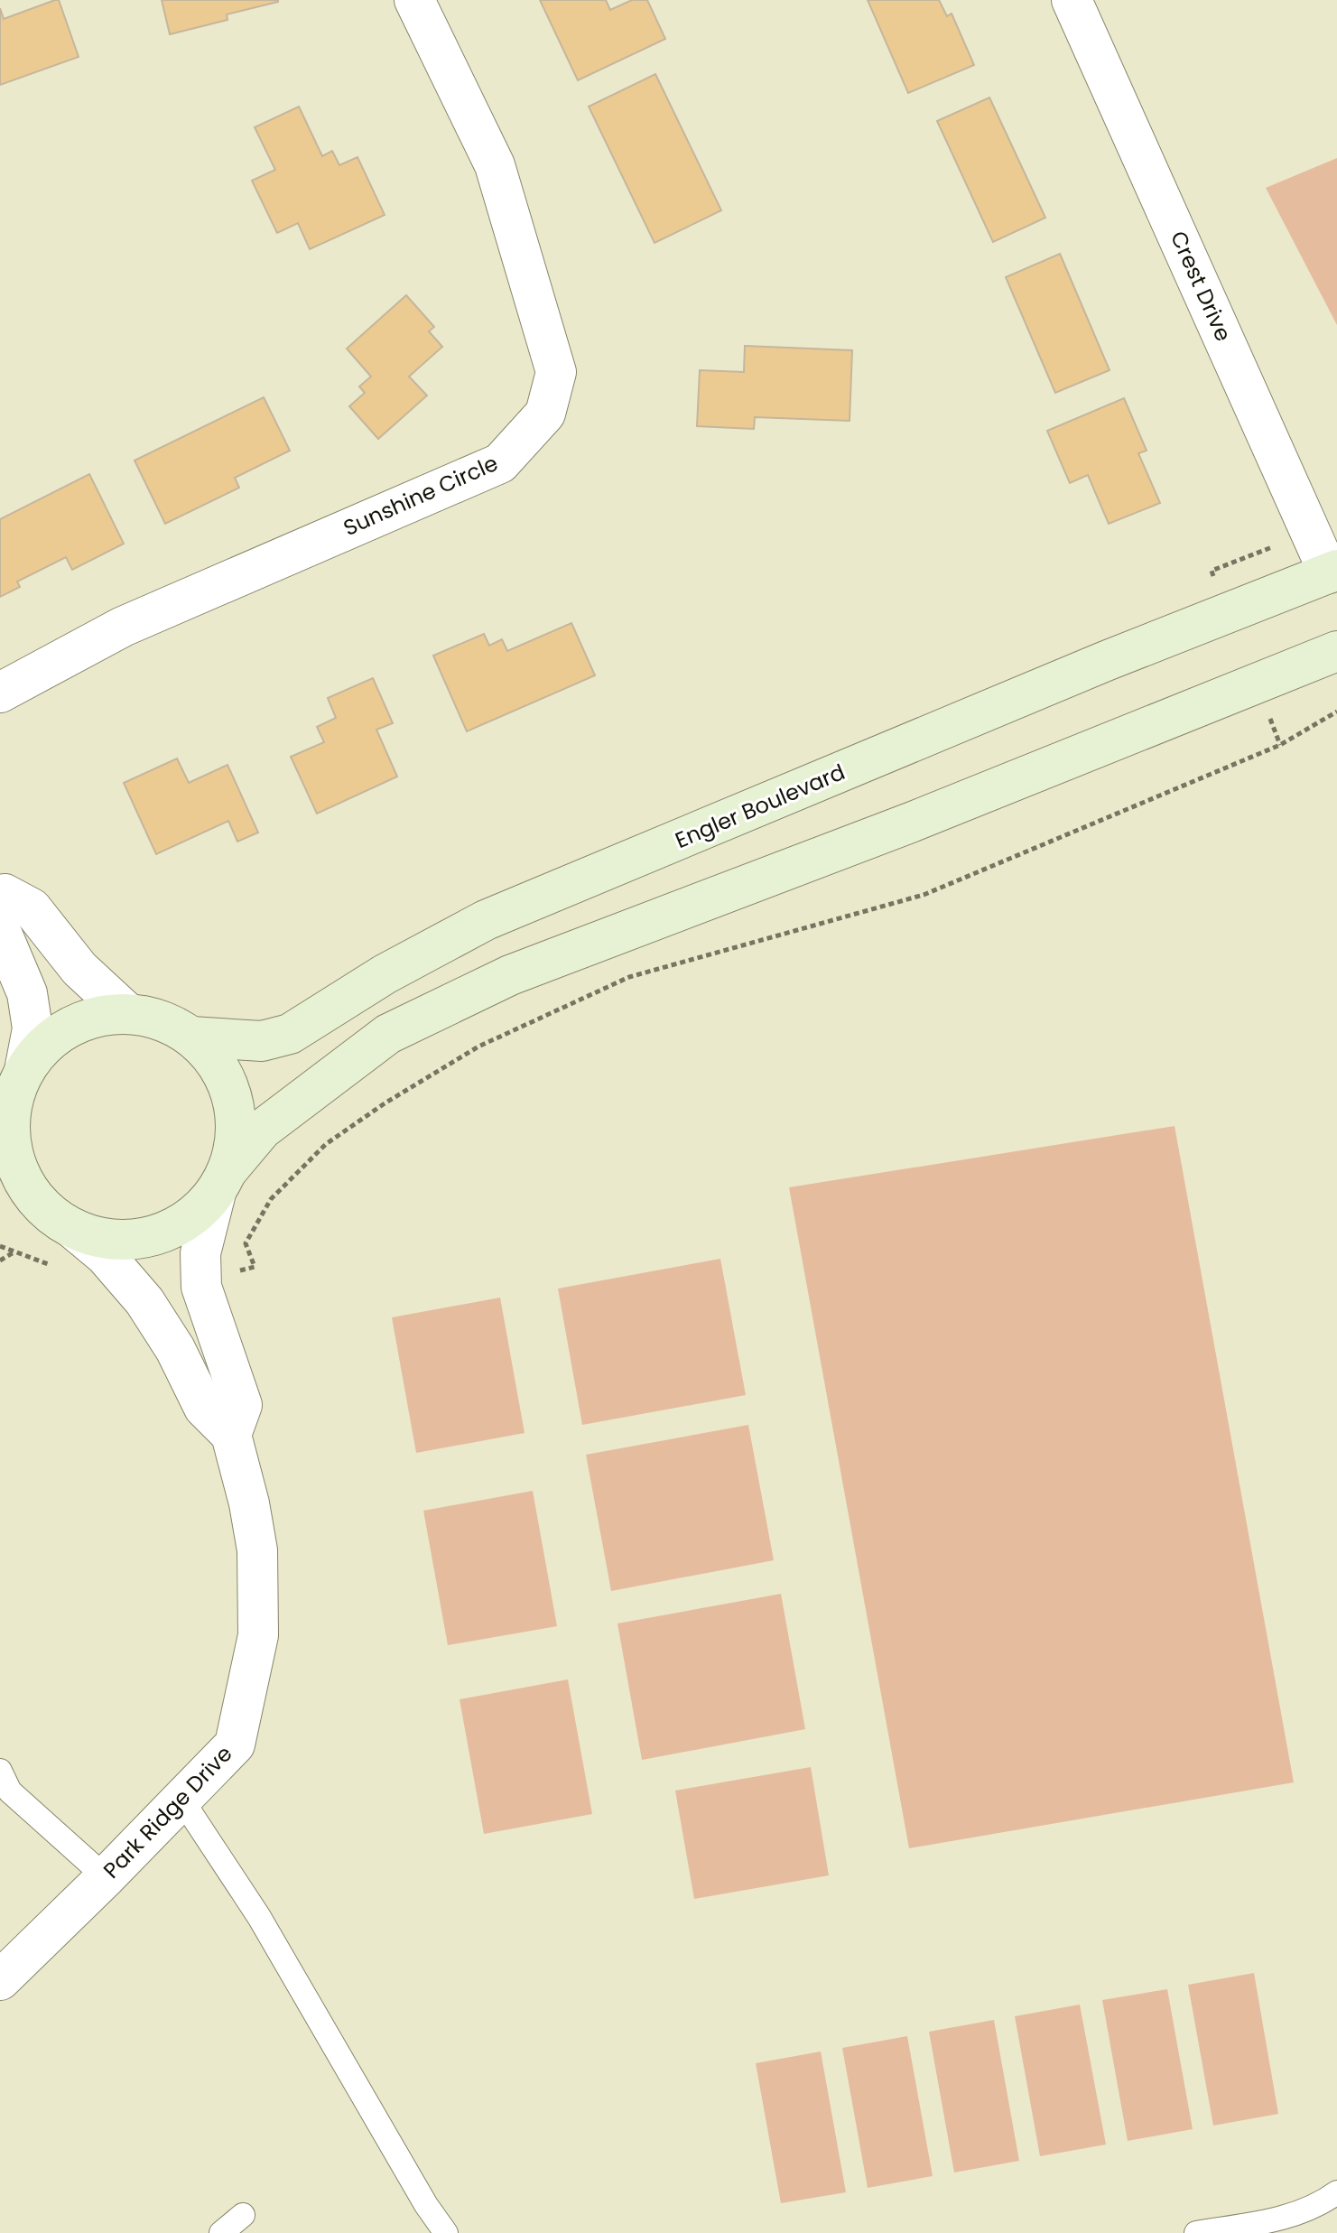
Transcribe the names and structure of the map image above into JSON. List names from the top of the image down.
{
  "streets": {
    "main road": ["Engler Boulevard"],
    "street": ["Crest Drive", "Sunshine Circle", "Park Ridge Drive"]
  },
  "crossings": [
    ["Crest Drive", "Engler Boulevard"]
  ]
}
